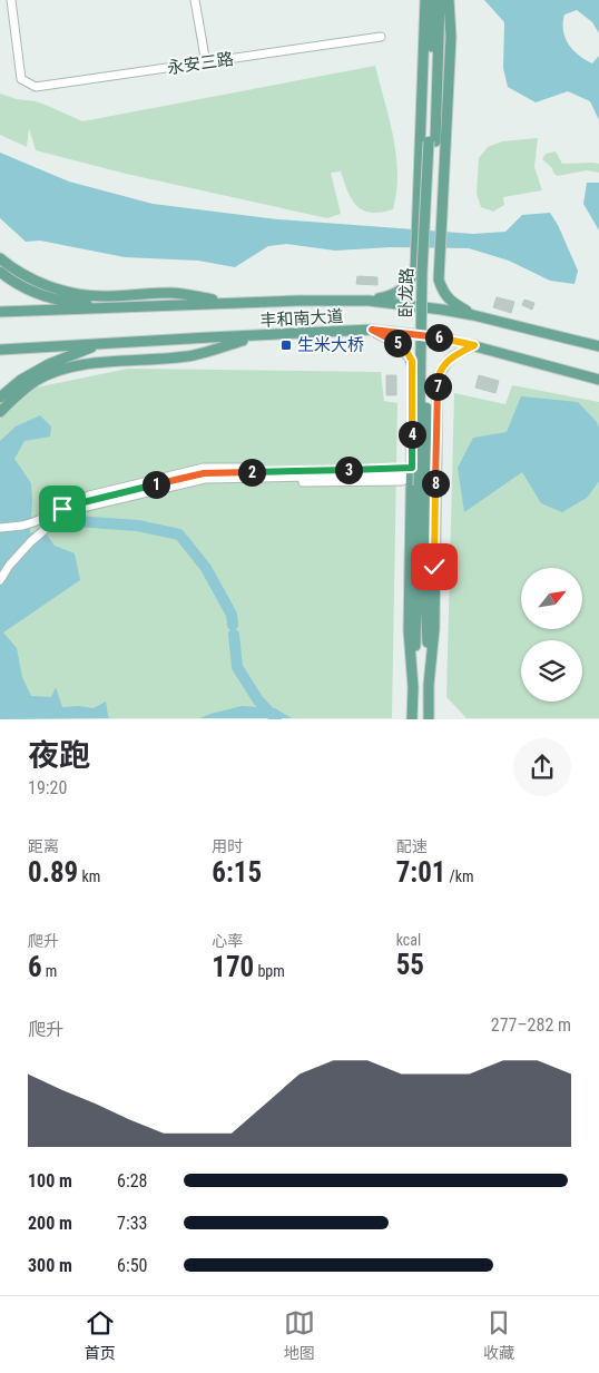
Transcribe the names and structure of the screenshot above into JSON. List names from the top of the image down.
{
  "streets": {
    "main road": ["卧龙路", "丰和南大道"],
    "street": ["永安三路"]
  },
  "crossings": [
    ["卧龙路", "丰和南大道"]
  ],
  "places": {
    "transit": ["生米大桥"]
  },
  "north": "top right",
  "page": {
    "pins": [
      "6",
      "5",
      "7",
      "4",
      "3",
      "2",
      "8",
      "1"
    ],
    "heading": ["夜跑", "19:20"],
    "stats": [
      ["距离", "0.89 km"],
      ["用时", "6:15"],
      ["配速", "7:01 /km"],
      ["爬升", "6 m"],
      ["心率", "170 bpm"],
      ["kcal", "55"]
    ],
    "chart": ["爬升", "277–282 m"],
    "list": [
      {
        "name": "100 m",
        "note": "6:28"
      },
      {
        "name": "200 m",
        "note": "7:33"
      },
      {
        "name": "300 m",
        "note": "6:50"
      }
    ],
    "tabs": ["首页", "地图", "收藏"]
  }
}
